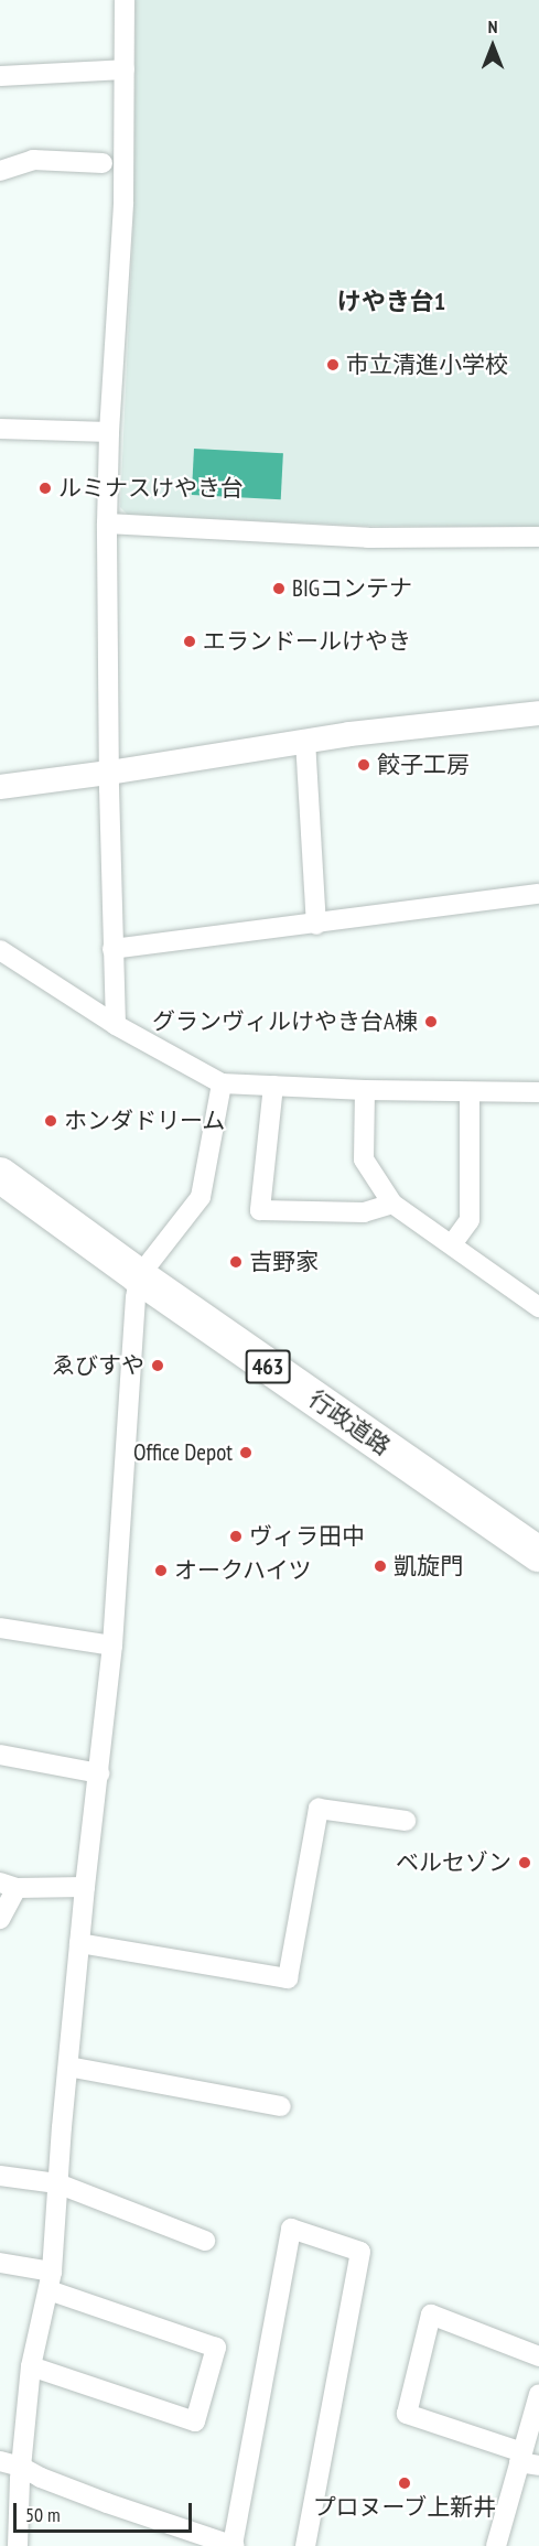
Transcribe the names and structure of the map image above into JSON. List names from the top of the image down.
{
  "streets": {
    "highway": ["463", "行政道路"]
  },
  "districts": ["けやき台1"],
  "places": [
    "市立清進小学校",
    "ルミナスけやき台",
    "BIGコンテナ",
    "エランドールけやき",
    "餃子工房",
    "グランヴィルけやき台A棟",
    "ホンダドリーム",
    "吉野家",
    "ゑびすや",
    "Office Depot",
    "ヴィラ田中",
    "凱旋門",
    "オークハイツ",
    "ベルセゾン",
    "プロヌーブ上新井"
  ],
  "scale_bar": "50 m",
  "north": "top"
}
